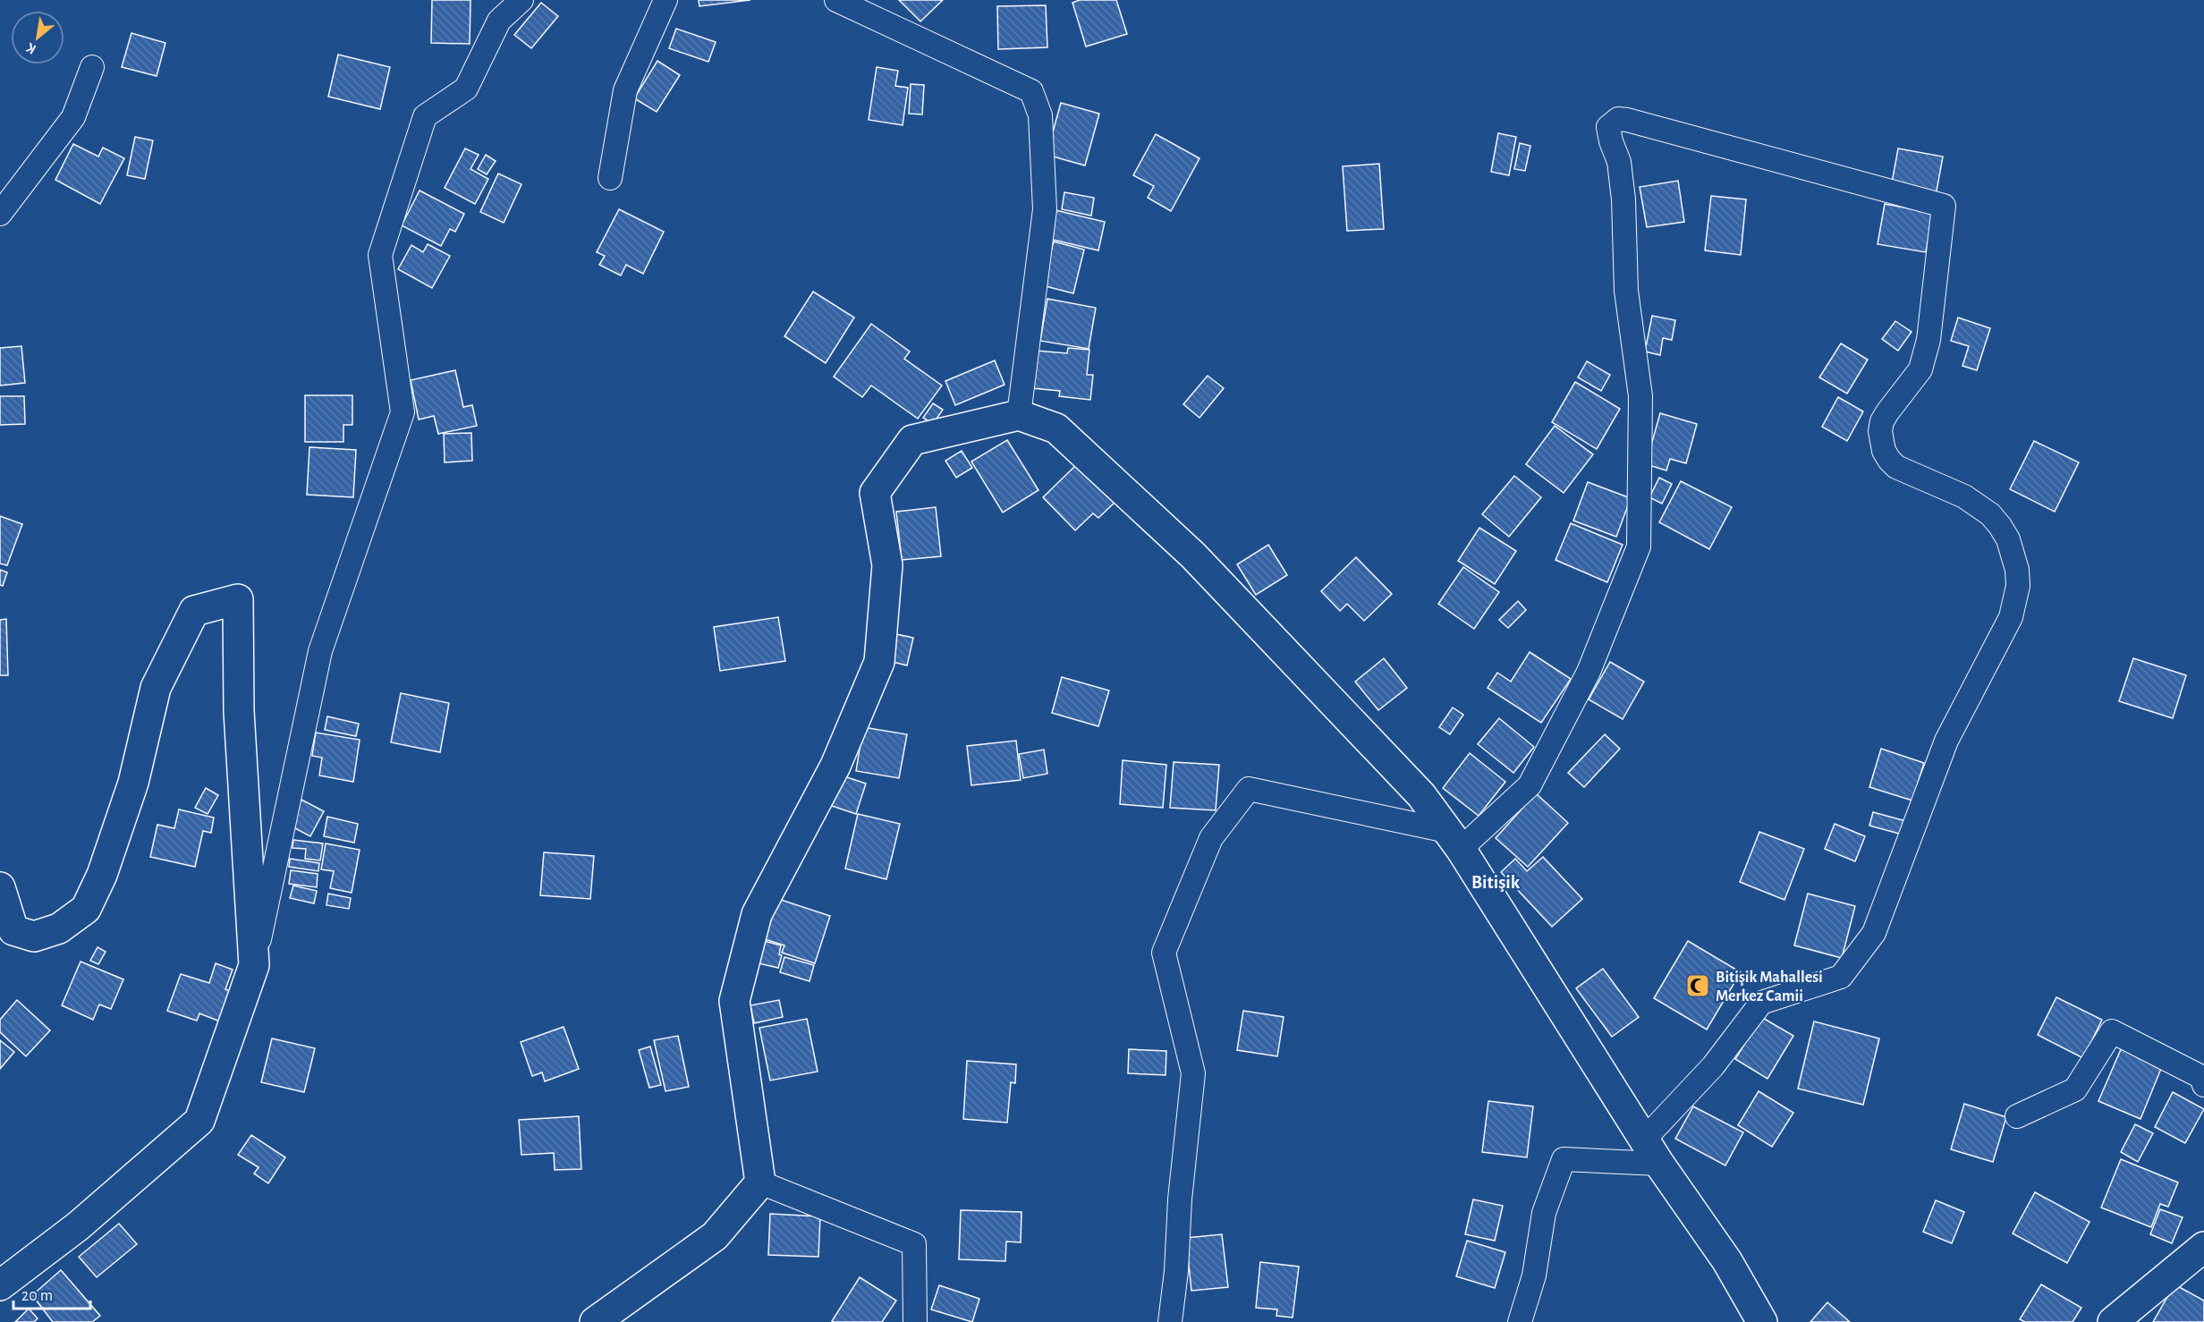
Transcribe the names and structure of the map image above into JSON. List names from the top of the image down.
{
  "districts": ["Bitişik"],
  "places": {
    "mosque": ["Bitişik Mahallesi Merkez Camii"]
  },
  "scale_bar": "20 m",
  "north": "bottom left"
}
